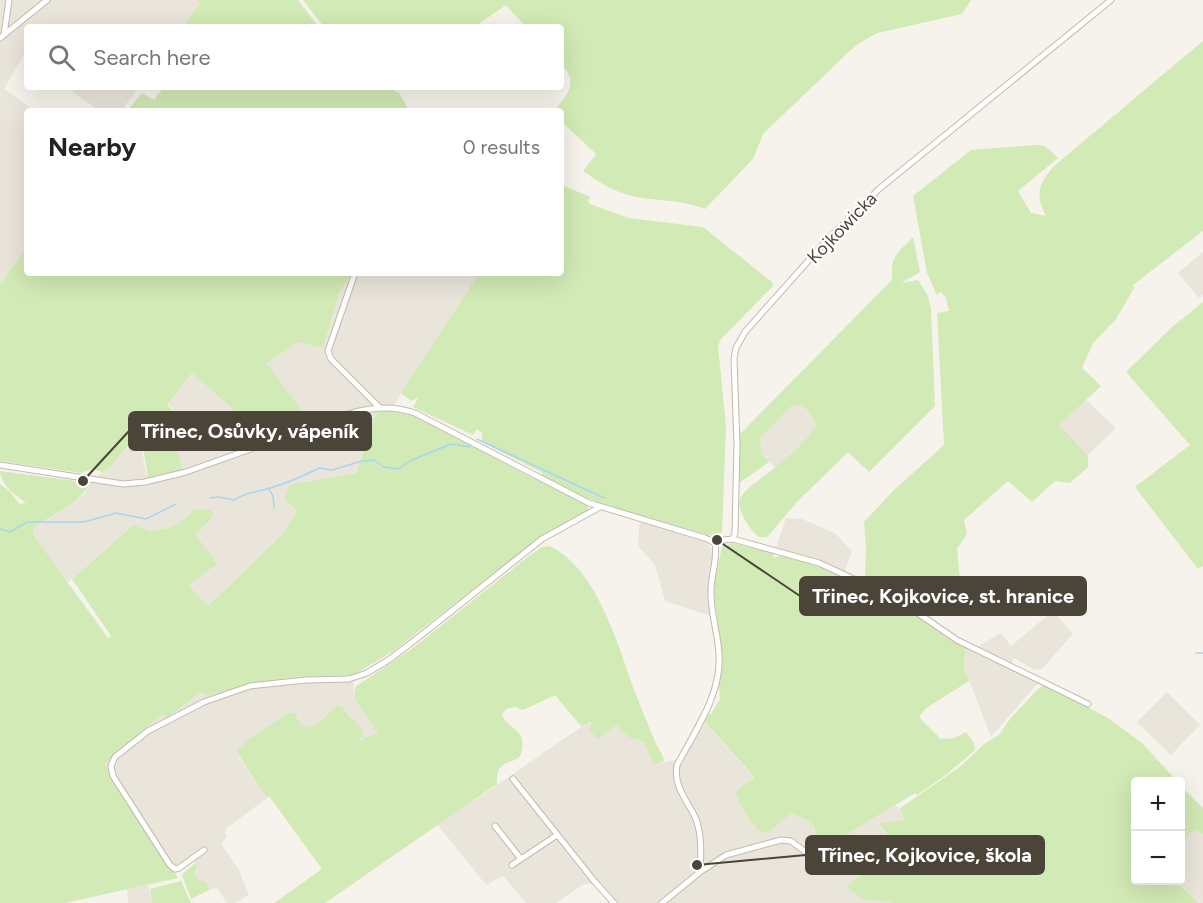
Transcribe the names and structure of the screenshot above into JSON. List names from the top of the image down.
{
  "streets": {
    "street": ["Kojkowicka"]
  },
  "places": ["Třinec, Osůvky, vápeník", "Třinec, Kojkovice, st. hranice", "Třinec, Kojkovice, škola"],
  "page": {
    "search": "Search here",
    "heading": ["Nearby", "0 results"],
    "map_buttons": ["+", "−"]
  }
}
